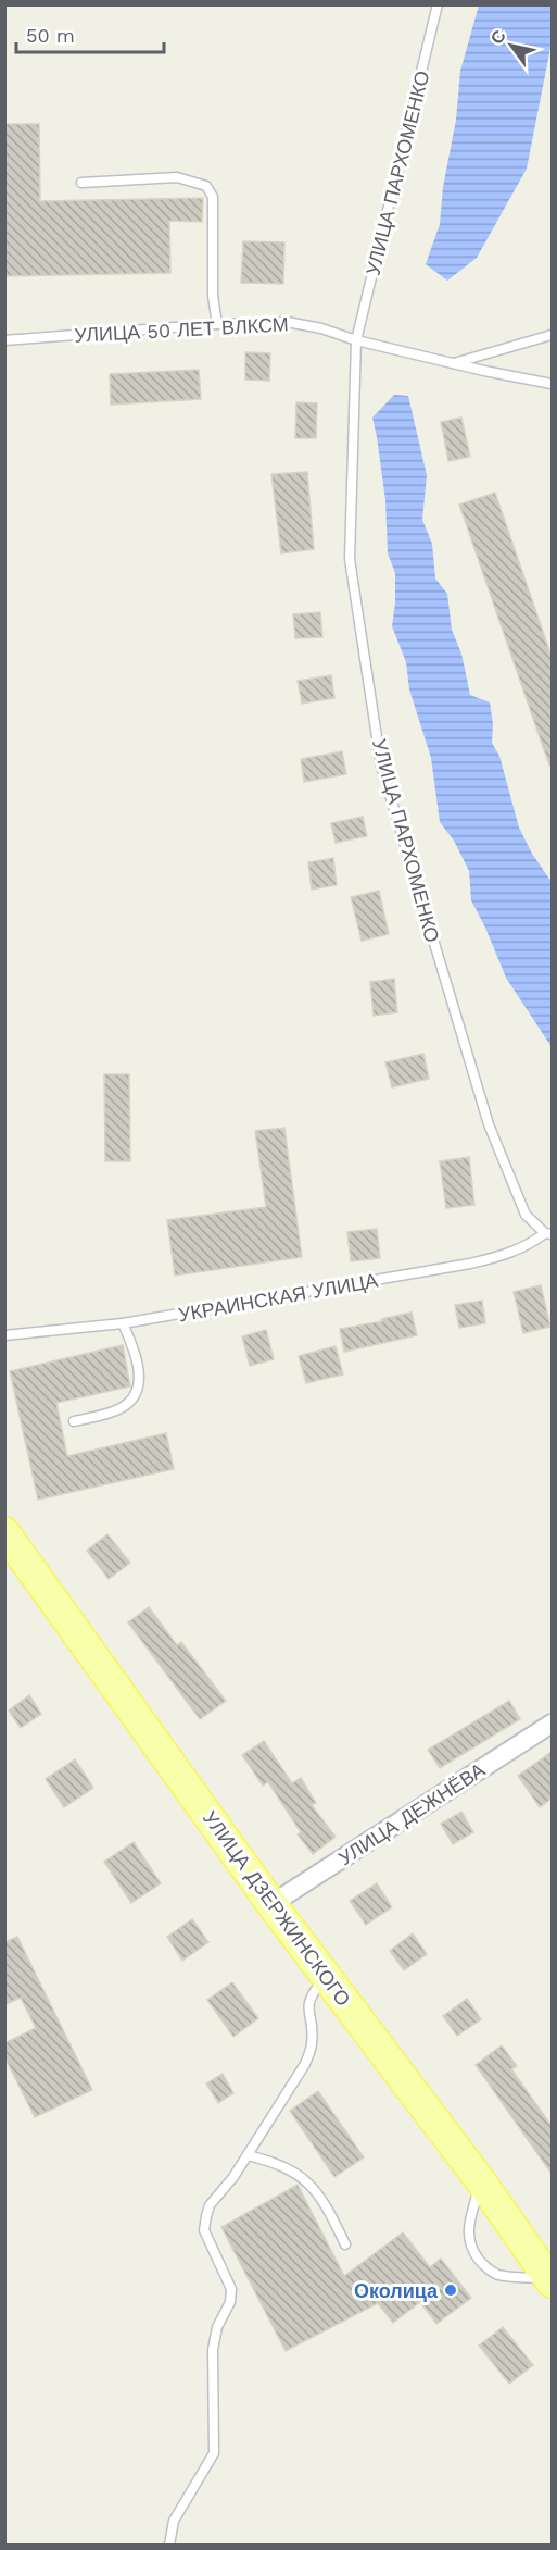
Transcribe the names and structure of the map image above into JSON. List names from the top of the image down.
{
  "streets": {
    "main road": ["УЛИЦА ДЗЕРЖИНСКОГО"],
    "street": ["УЛИЦА ДЕЖНЁВА"],
    "lane": ["УЛИЦА ПАРХОМЕНКО", "УЛИЦА 50 ЛЕТ ВЛКСМ", "УКРАИНСКАЯ УЛИЦА"]
  },
  "crossings": [
    ["УЛИЦА ПАРХОМЕНКО", "УЛИЦА 50 ЛЕТ ВЛКСМ"],
    ["УЛИЦА ПАРХОМЕНКО", "УКРАИНСКАЯ УЛИЦА"],
    ["УЛИЦА ДЕЖНЁВА", "УЛИЦА ДЗЕРЖИНСКОГО"]
  ],
  "places": ["Околица"],
  "scale_bar": "50 m",
  "north": "top left"
}
